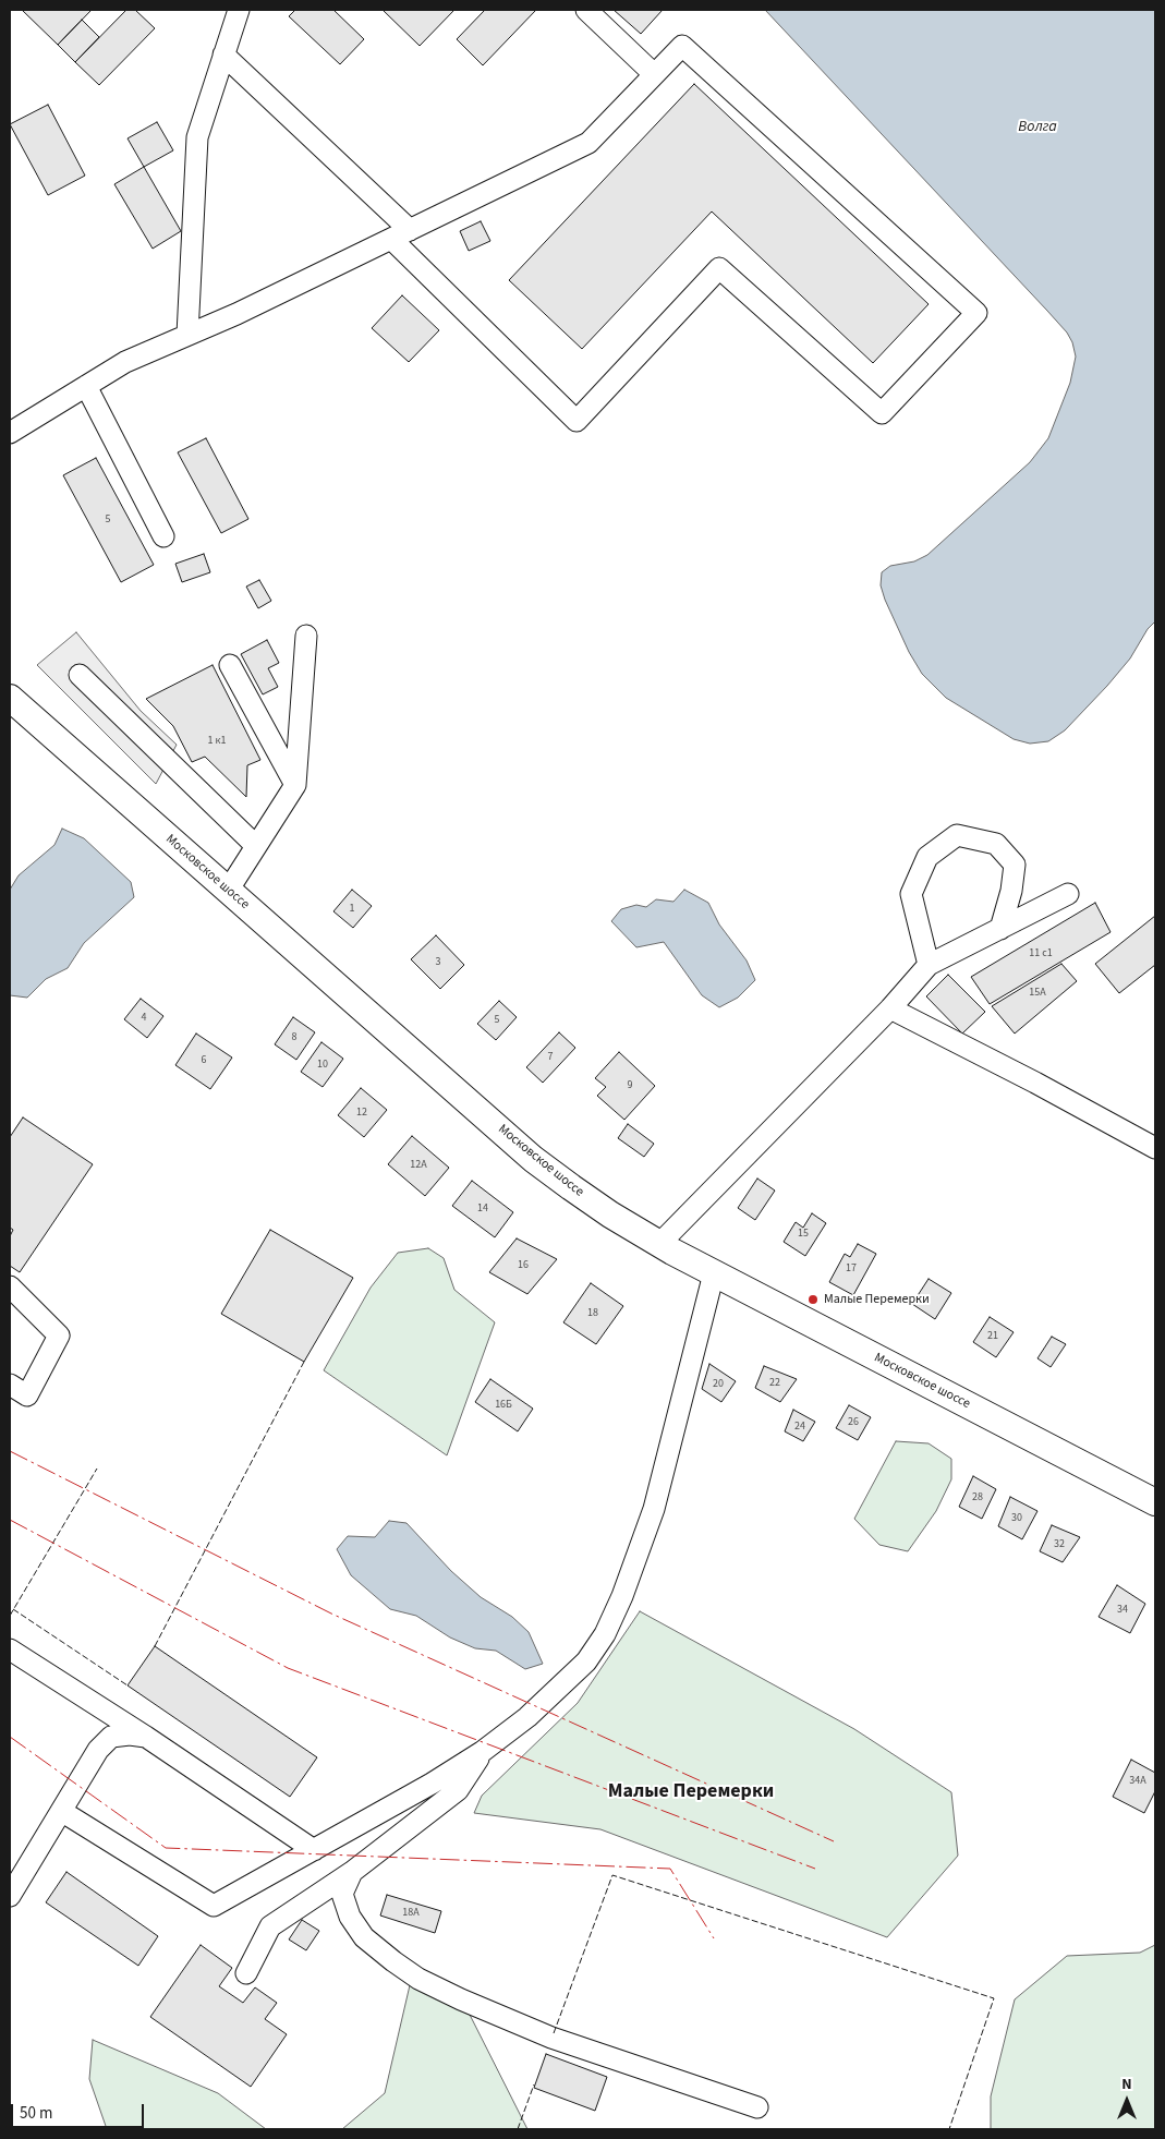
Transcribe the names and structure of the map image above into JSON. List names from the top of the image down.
{
  "streets": {
    "main road": ["Московское шоссе"]
  },
  "districts": ["Малые Перемерки"],
  "water": ["Волга"],
  "places": ["Малые Перемерки"],
  "house_numbers": [
    "5",
    "1 к1",
    "1",
    "11 с1",
    "3",
    "15А",
    "4",
    "5",
    "8",
    "7",
    "6",
    "10",
    "9",
    "12",
    "12А",
    "14",
    "15",
    "16",
    "17",
    "18",
    "21",
    "22",
    "20",
    "16Б",
    "26",
    "24",
    "28",
    "30",
    "32",
    "34",
    "34А",
    "18А"
  ],
  "scale_bar": "50 m",
  "north": "top"
}
